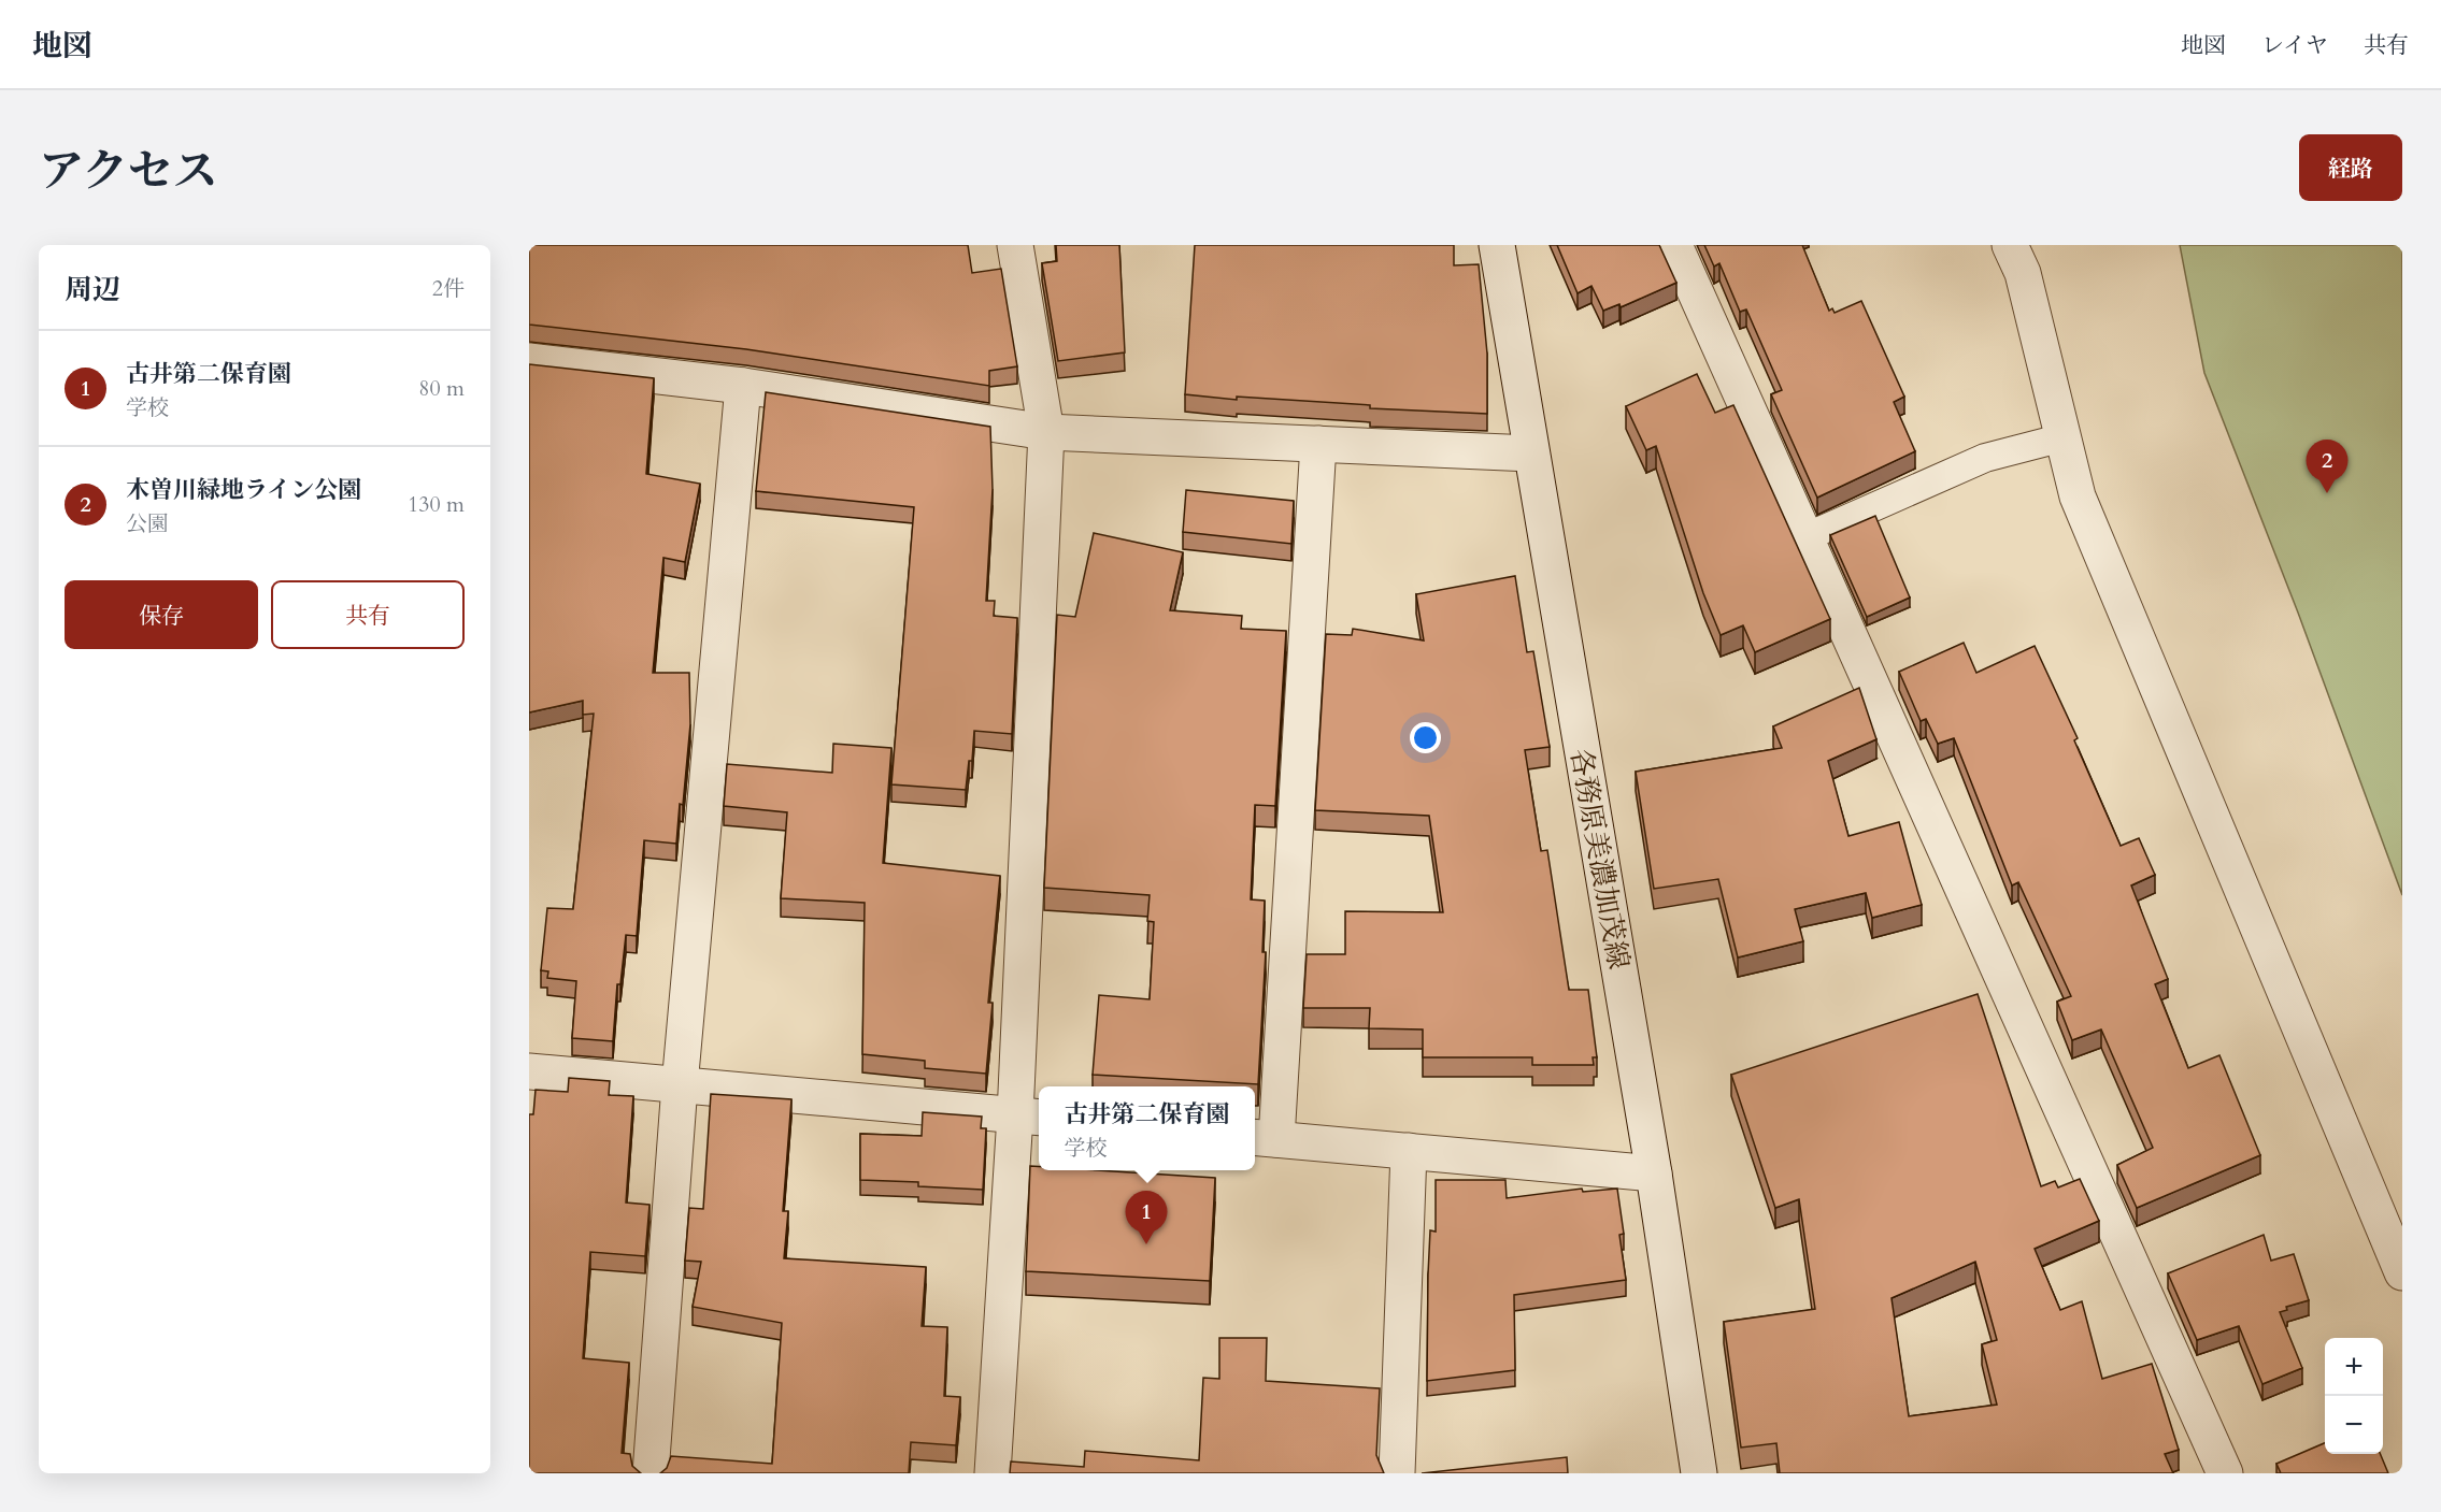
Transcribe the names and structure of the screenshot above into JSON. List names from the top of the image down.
{
  "streets": {
    "street": ["各務原美濃加茂線"]
  },
  "page": {
    "header": "地図",
    "nav": ["地図", "レイヤ", "共有"],
    "title": "アクセス",
    "buttons": [
      "経路",
      ["保存", "共有"]
    ],
    "heading": ["周辺", "2件"],
    "list": [
      {
        "mark": "1",
        "name": "古井第二保育園",
        "note": "学校",
        "value": "80 m"
      },
      {
        "mark": "2",
        "name": "木曽川緑地ライン公園",
        "note": "公園",
        "value": "130 m"
      }
    ],
    "pins": ["2", "1"],
    "popup": ["古井第二保育園", "学校"],
    "map_buttons": ["+", "−"]
  }
}
